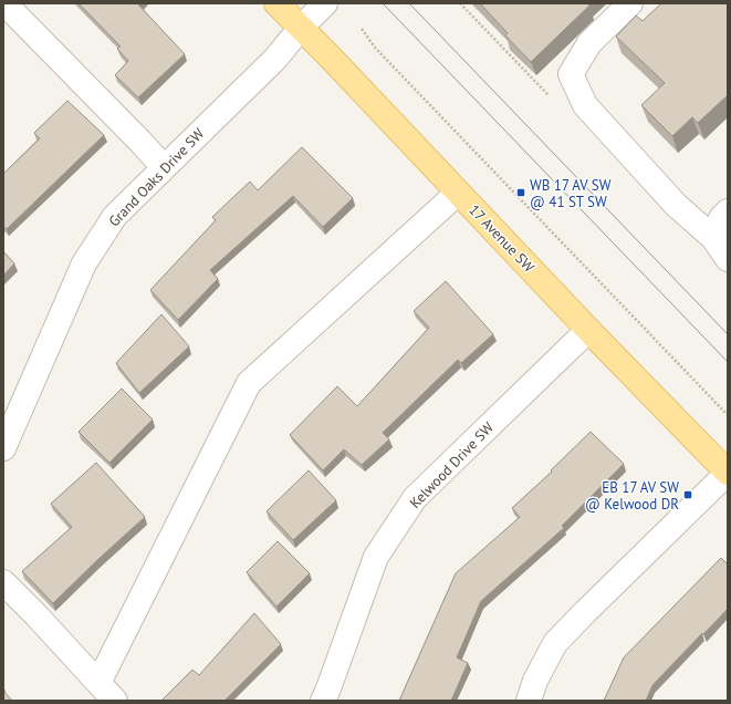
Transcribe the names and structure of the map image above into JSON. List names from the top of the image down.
{
  "streets": {
    "main road": ["17 Avenue SW"],
    "street": ["Grand Oaks Drive SW", "Kelwood Drive SW"]
  },
  "crossings": [
    ["Grand Oaks Drive SW", "17 Avenue SW"],
    ["17 Avenue SW", "Kelwood Drive SW"]
  ],
  "places": {
    "transit": ["WB 17 AV SW @ 41 ST SW", "EB 17 AV SW @ Kelwood DR"]
  }
}
